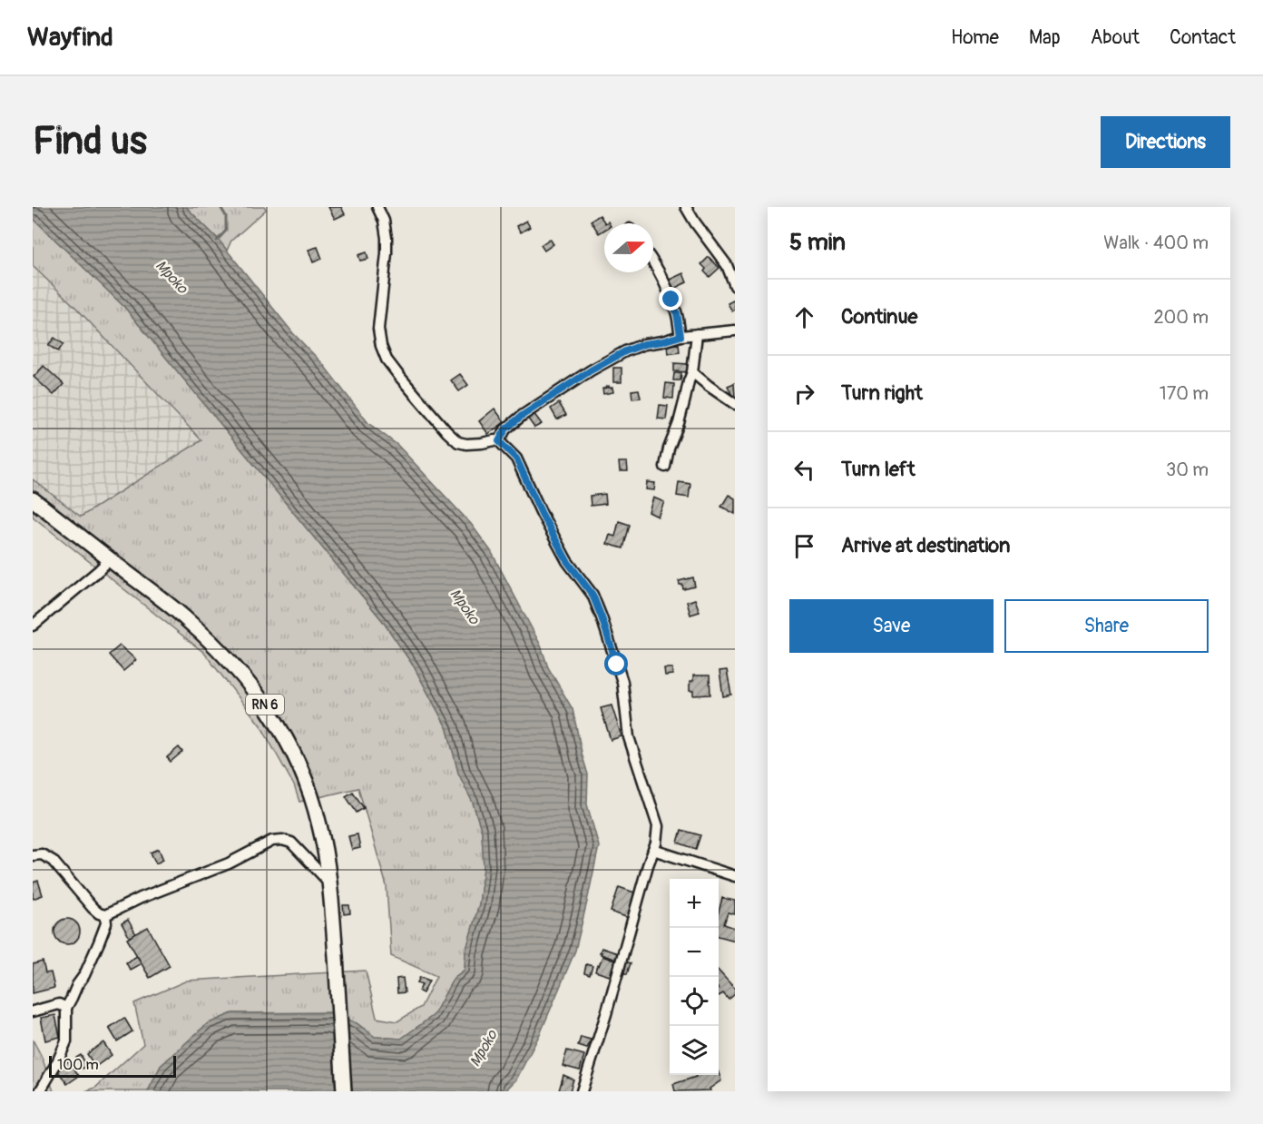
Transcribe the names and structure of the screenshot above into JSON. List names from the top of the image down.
{
  "streets": {
    "main road": ["RN 6"]
  },
  "water": ["Mpoko"],
  "scale_bar": "100 m",
  "north": "right",
  "page": {
    "header": "Wayfind",
    "nav": [
      "Home",
      "Map",
      "About",
      "Contact"
    ],
    "buttons": [
      "Directions",
      ["Save", "Share"]
    ],
    "title": "Find us",
    "heading": ["5 min", "Walk · 400 m"],
    "list": [
      ["Continue", "200 m"],
      ["Turn right", "170 m"],
      ["Turn left", "30 m"],
      "Arrive at destination"
    ],
    "map_buttons": ["+", "−"],
    "scale": "100 m"
  }
}
